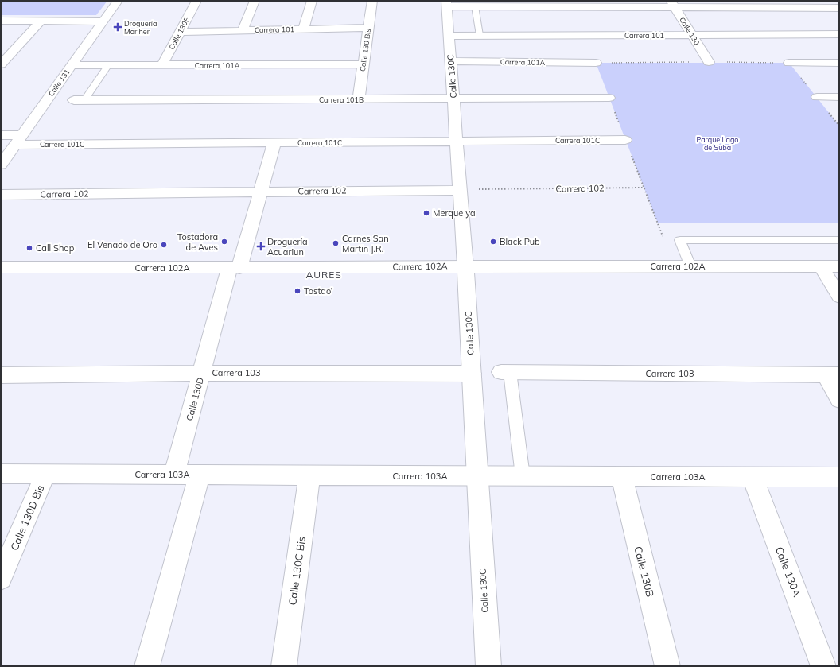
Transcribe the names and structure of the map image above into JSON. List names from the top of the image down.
{
  "streets": {
    "street": [
      "Carrera 101",
      "Calle 130",
      "Calle 130F",
      "Calle 130 Bis",
      "Carrera 101A",
      "Calle 130C",
      "Calle 131",
      "Carrera 101B",
      "Carrera 101C",
      "Carrera 102",
      "Carrera 102A",
      "Carrera 103",
      "Calle 130D",
      "Carrera 103A",
      "Calle 130D Bis",
      "Calle 130C Bis",
      "Calle 130B",
      "Calle 130A"
    ]
  },
  "crossings": [
    ["Carrera 101", "Calle 130"],
    ["Carrera 101", "Calle 130F"],
    ["Carrera 101", "Calle 130 Bis"],
    ["Carrera 101", "Calle 130C"],
    ["Calle 130F", "Carrera 101A"],
    ["Calle 130 Bis", "Carrera 101A"],
    ["Calle 130 Bis", "Carrera 101B"],
    ["Carrera 101A", "Calle 130C"],
    ["Carrera 101A", "Calle 131"],
    ["Calle 130C", "Carrera 101B"],
    ["Calle 130C", "Carrera 101C"],
    ["Calle 130C", "Carrera 102"],
    ["Calle 130C", "Carrera 102A"],
    ["Calle 130C", "Carrera 103"],
    ["Calle 130C", "Carrera 103A"],
    ["Calle 131", "Carrera 101C"],
    ["Carrera 101C", "Calle 130D"],
    ["Carrera 102", "Calle 130D"],
    ["Carrera 102A", "Calle 130D"],
    ["Carrera 103", "Calle 130D"],
    ["Calle 130D", "Carrera 103A"],
    ["Carrera 103A", "Calle 130D Bis"],
    ["Carrera 103A", "Calle 130C Bis"],
    ["Carrera 103A", "Calle 130B"],
    ["Carrera 103A", "Calle 130A"]
  ],
  "districts": ["AURES"],
  "parks": ["Parque Lago de Suba"],
  "places": {
    "health": ["Droguería Mariher", "Droguería Acuariun"],
    "other": [
      "Merque ya",
      "Tostadora de Aves",
      "Black Pub",
      "Carnes San Martin J.R.",
      "El Venado de Oro",
      "Call Shop",
      "Tostao’"
    ]
  }
}
